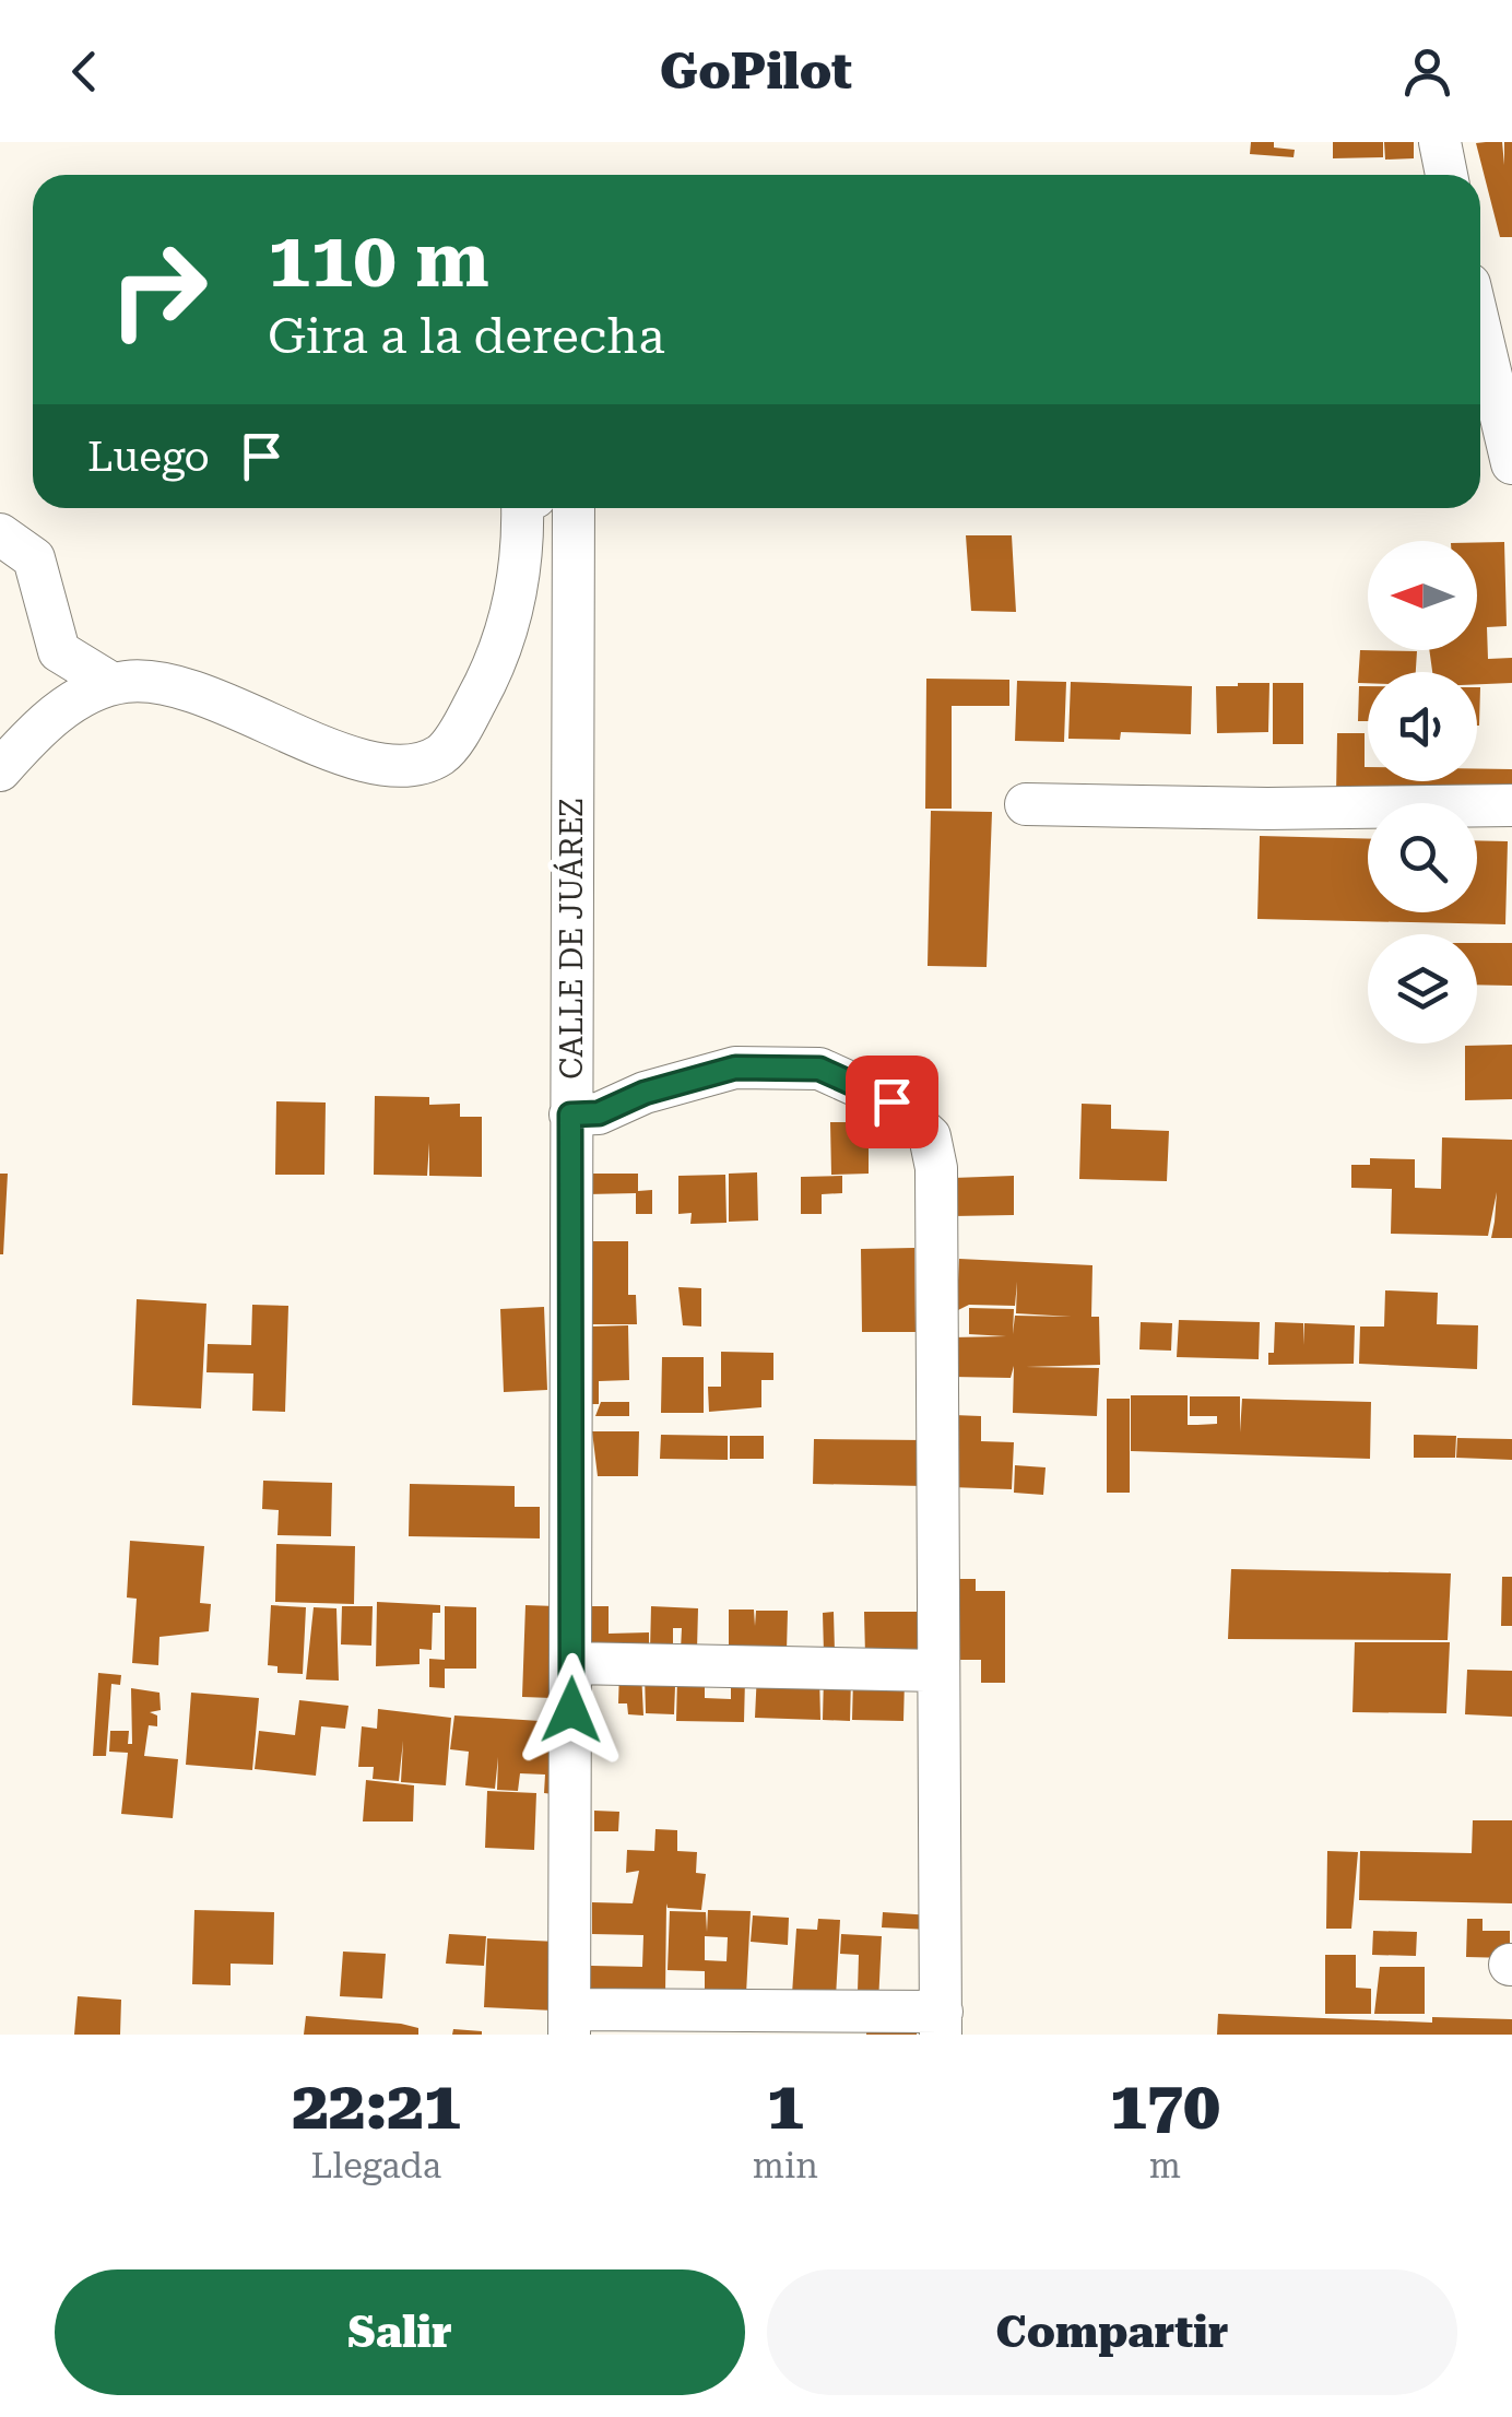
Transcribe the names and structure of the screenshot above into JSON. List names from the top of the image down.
{
  "streets": {
    "street": ["CALLE DE JUÁREZ"]
  },
  "north": "left",
  "page": {
    "header": "GoPilot",
    "turn": ["110 m", "Gira a la derecha"],
    "then": "Luego",
    "eta": [
      "22:21",
      "Llegada",
      "1",
      "min",
      "170",
      "m"
    ],
    "buttons": ["Salir", "Compartir"]
  }
}
